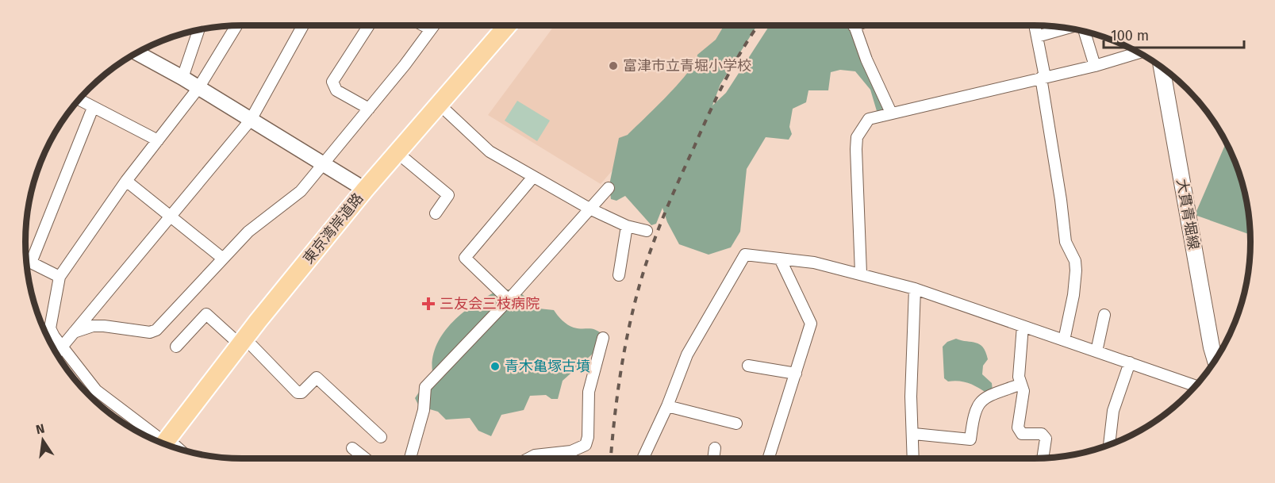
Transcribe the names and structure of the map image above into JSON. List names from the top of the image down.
{
  "streets": {
    "highway": ["東京湾岸道路"],
    "main road": ["大貫青堀線"]
  },
  "places": {
    "other": ["富津市立青堀小学校", "青木亀塚古墳"],
    "health": ["三友会三枝病院"]
  },
  "scale_bar": "100 m",
  "north": "top"
}
